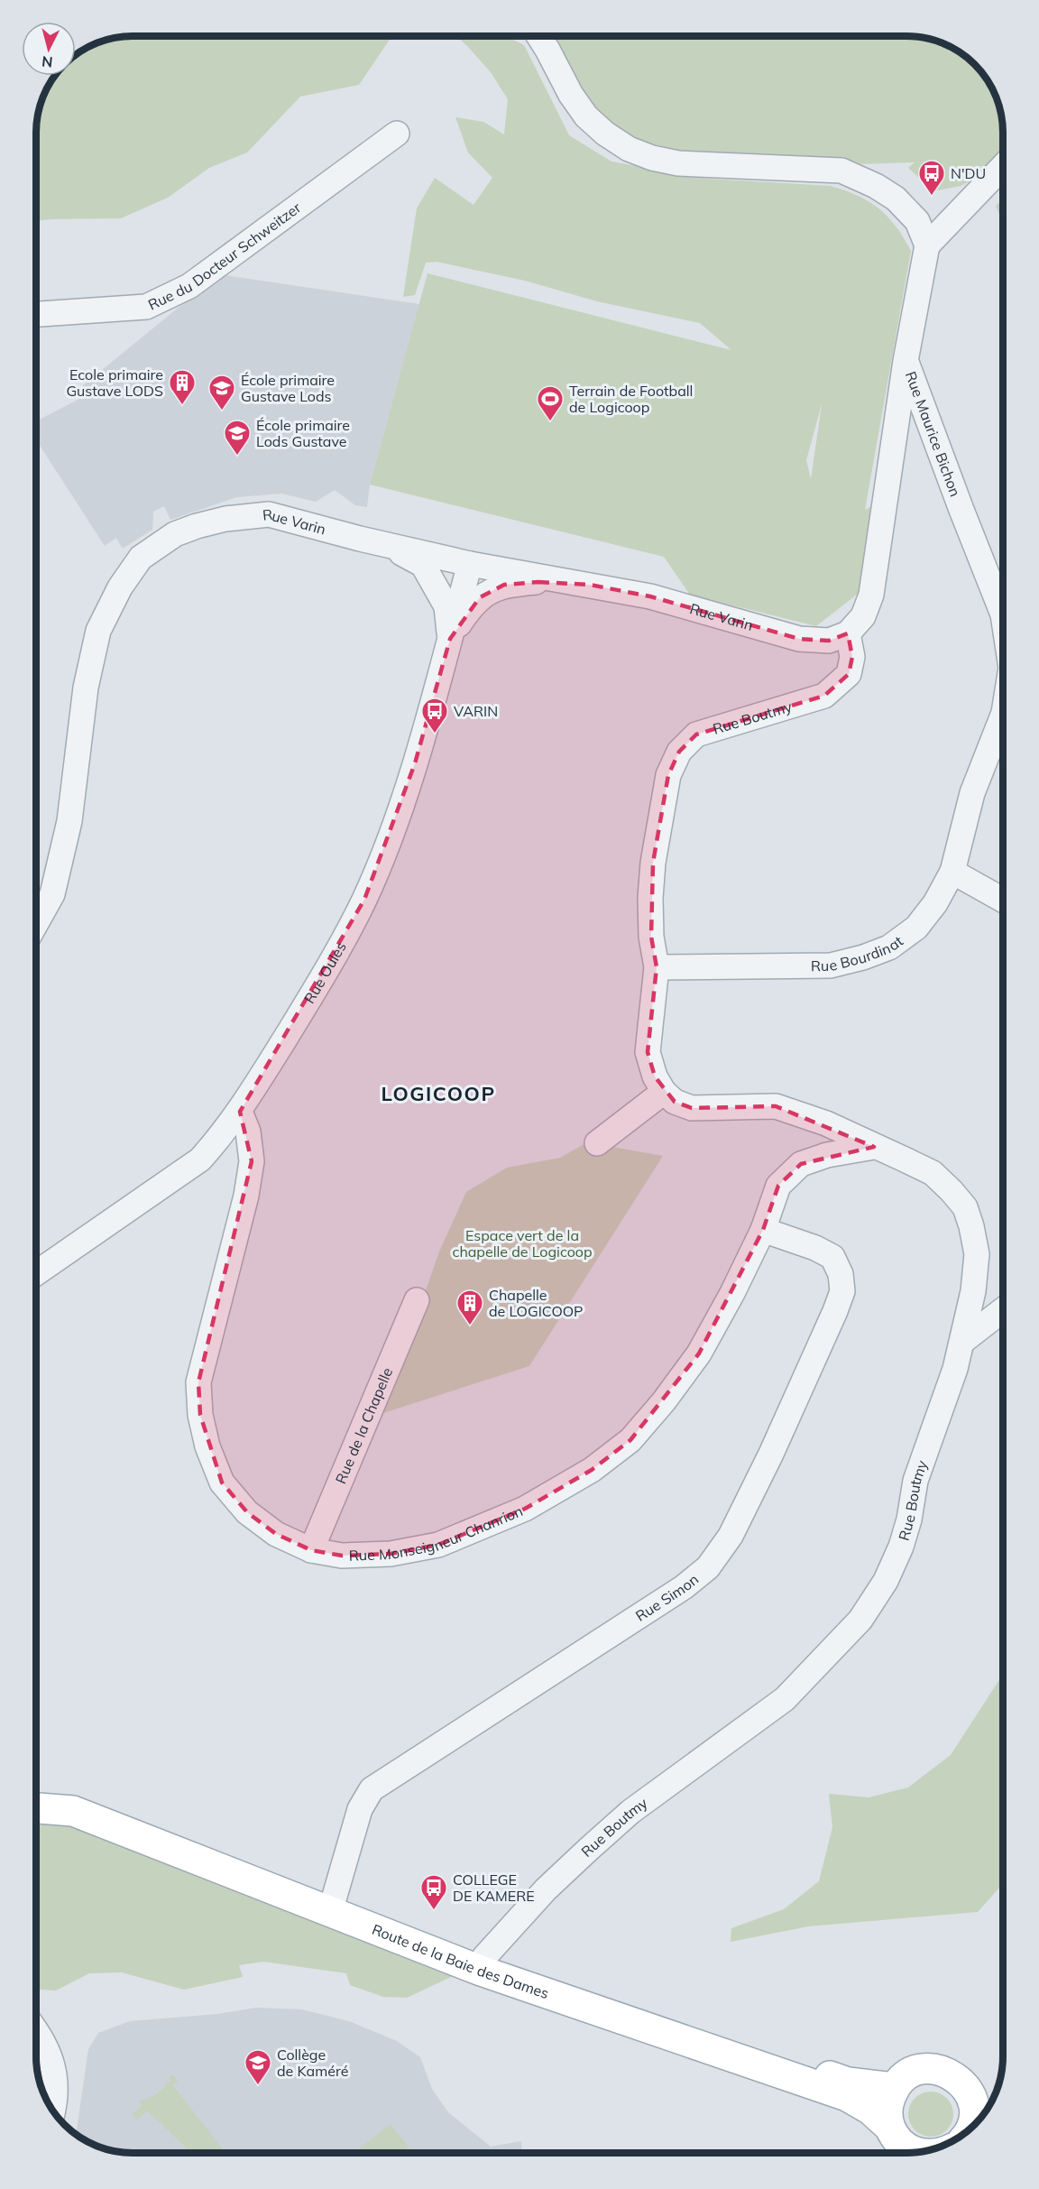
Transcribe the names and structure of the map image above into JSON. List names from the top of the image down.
{
  "streets": {
    "main road": ["Route de la Baie des Dames"],
    "street": [
      "Rue du Docteur Schweitzer",
      "Rue Maurice Bichon",
      "Rue Varin",
      "Rue Boutmy",
      "Rue Bourdinat",
      "Rue Oules",
      "Rue de la Chapelle",
      "Rue Monseigneur Chanrion",
      "Rue Simon"
    ]
  },
  "crossings": [
    ["Rue Maurice Bichon", "Rue Bourdinat"],
    ["Rue Varin", "Rue Boutmy"],
    ["Rue Varin", "Rue Oules"],
    ["Rue Boutmy", "Rue Bourdinat"],
    ["Rue Boutmy", "Rue Monseigneur Chanrion"],
    ["Rue Boutmy", "Route de la Baie des Dames"],
    ["Rue Oules", "Rue Monseigneur Chanrion"],
    ["Rue de la Chapelle", "Rue Monseigneur Chanrion"],
    ["Rue Monseigneur Chanrion", "Rue Simon"],
    ["Rue Simon", "Route de la Baie des Dames"]
  ],
  "districts": ["LOGICOOP"],
  "parks": ["Espace vert de la chapelle de Logicoop"],
  "places": {
    "bus stop": ["N'DU", "VARIN", "COLLEGE DE KAMERE"],
    "building": ["Ecole primaire Gustave LODS", "Chapelle de LOGICOOP"],
    "school or university": ["École primaire Gustave Lods", "École primaire Lods Gustave", "Collège de Kaméré"],
    "sports": ["Terrain de Football de Logicoop"]
  },
  "north": "bottom"
}
